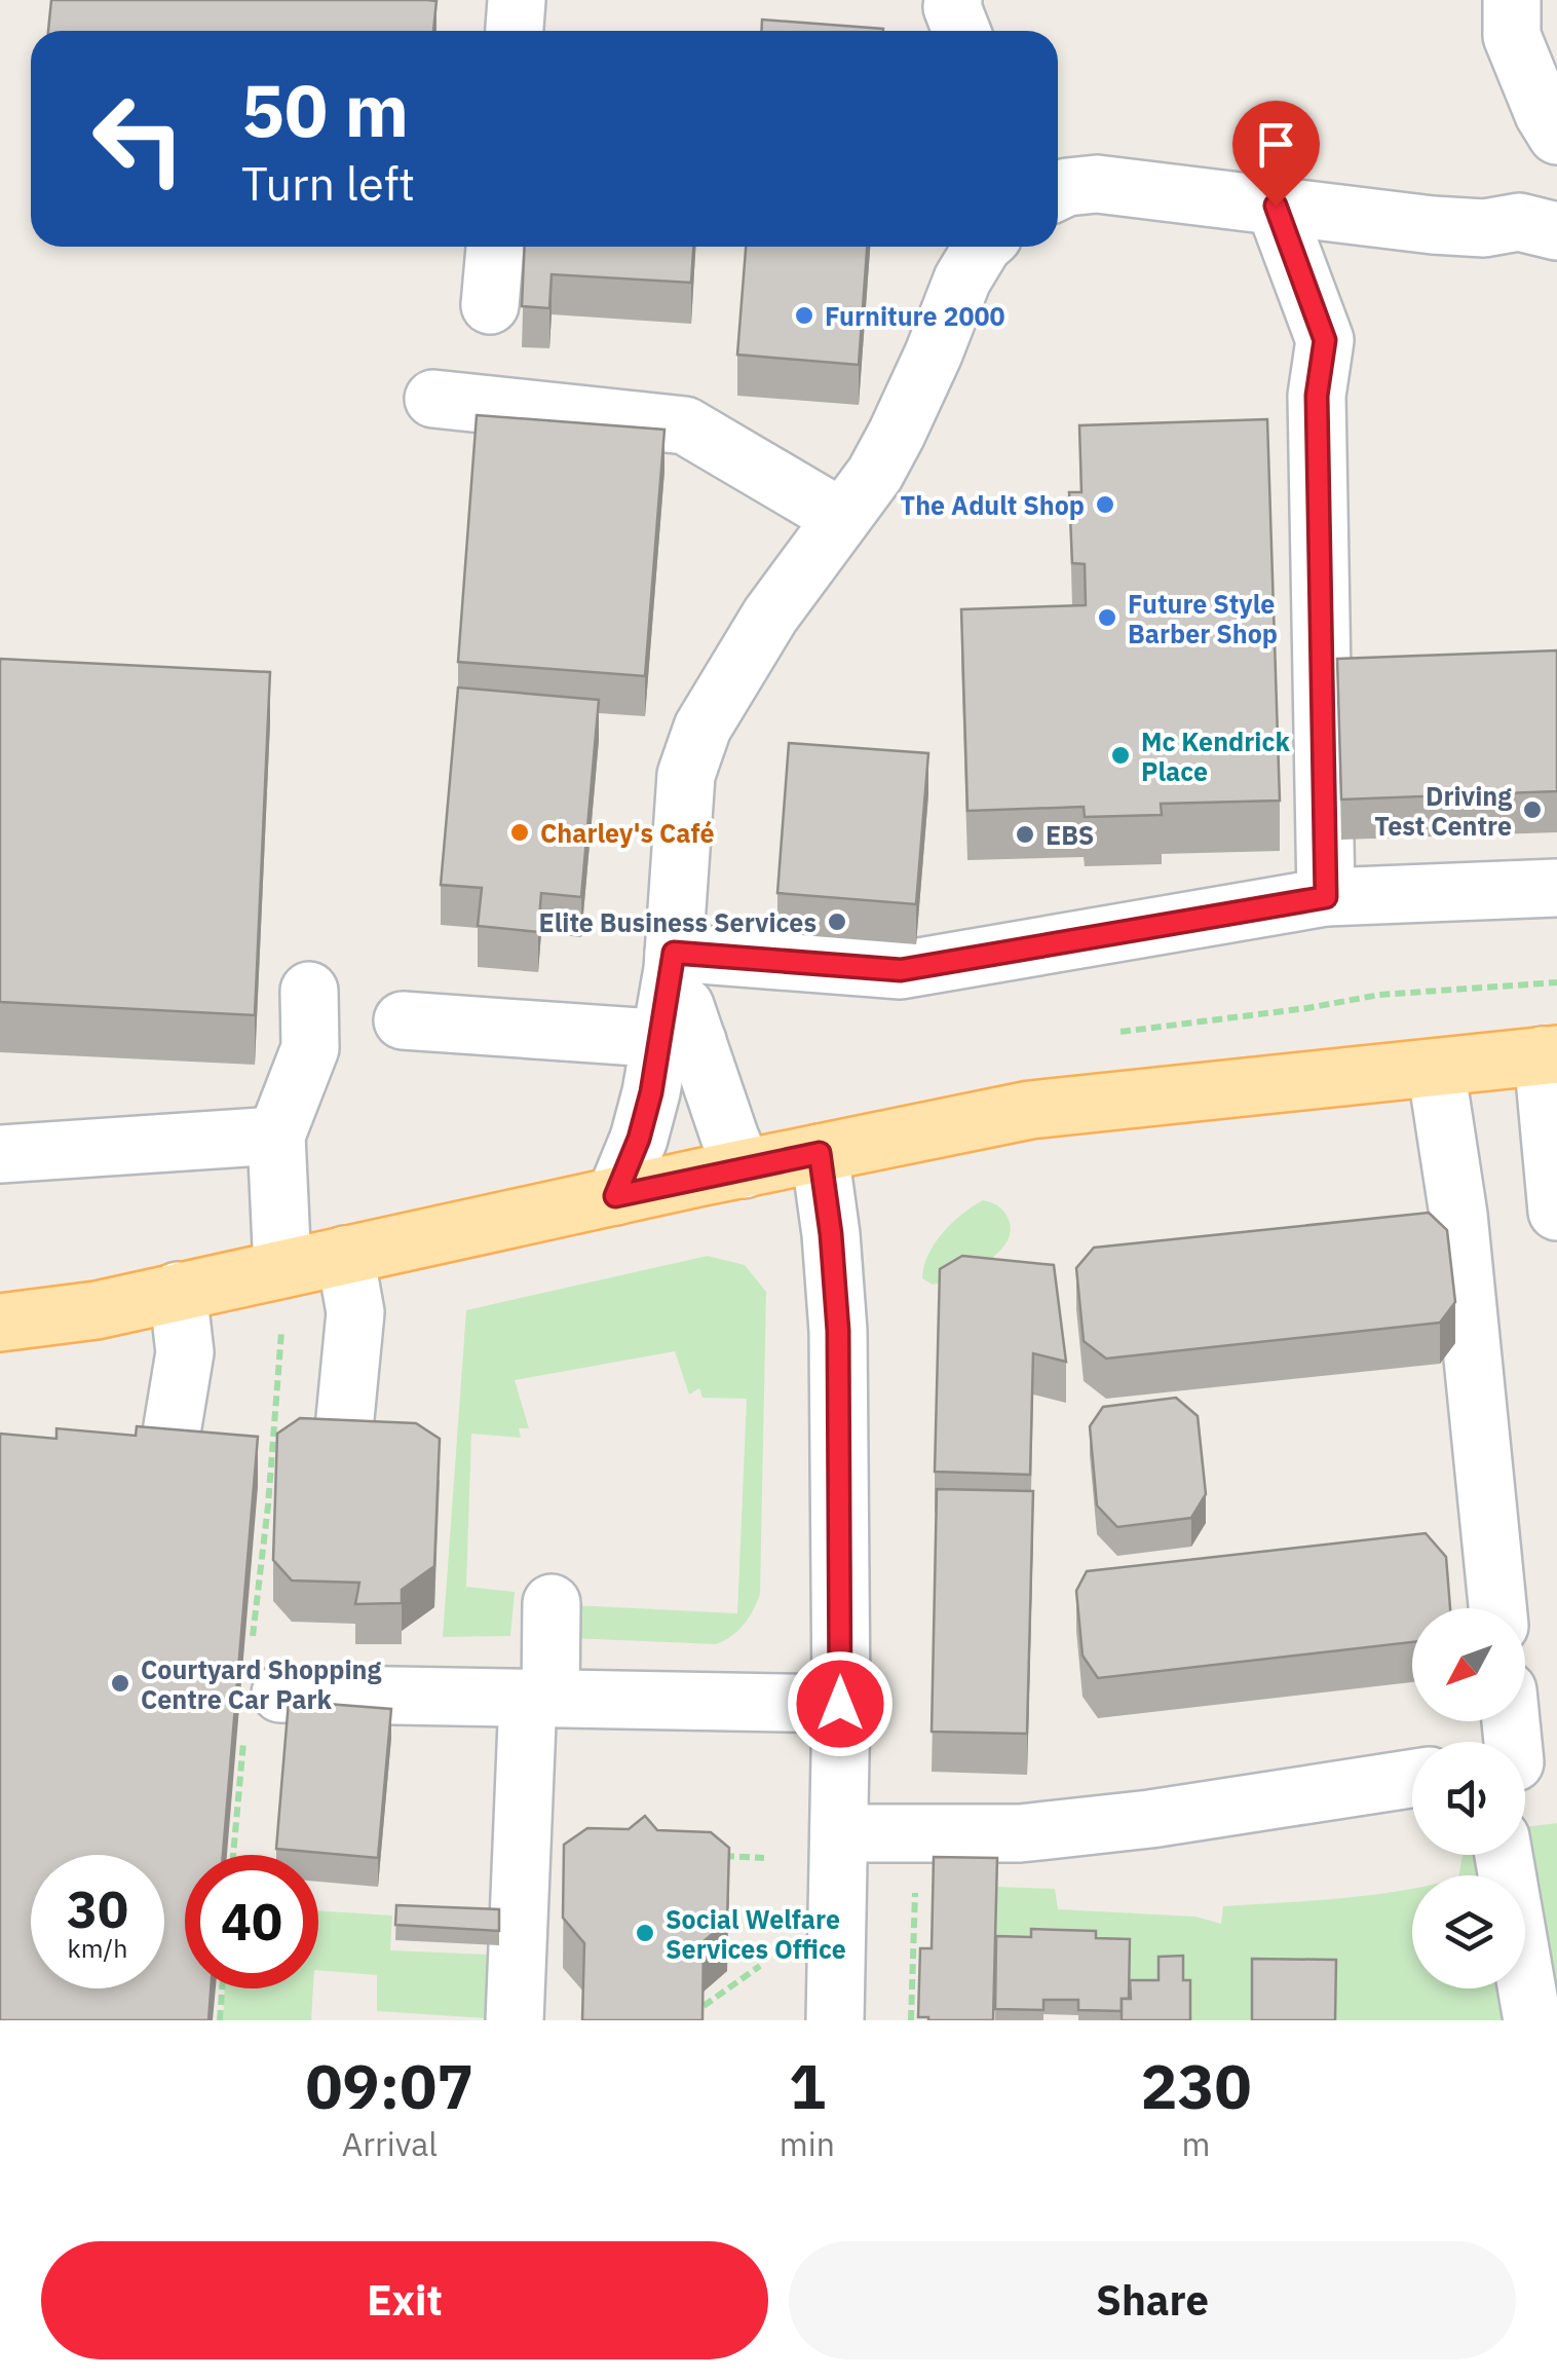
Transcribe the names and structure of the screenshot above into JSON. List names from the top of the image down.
{
  "places": [
    "Furniture 2000",
    "The Adult Shop",
    "Future Style Barber Shop",
    "Mc Kendrick Place",
    "Driving Test Centre",
    "Charley's Café",
    "EBS",
    "Elite Business Services",
    "Courtyard Shopping Centre Car Park",
    "Social Welfare Services Office"
  ],
  "north": "bottom left",
  "page": {
    "turn": ["50 m", "Turn left"],
    "speed": "30 km/h",
    "limit": "40",
    "eta": [
      "09:07",
      "Arrival",
      "1",
      "min",
      "230",
      "m"
    ],
    "buttons": ["Exit", "Share"]
  }
}
